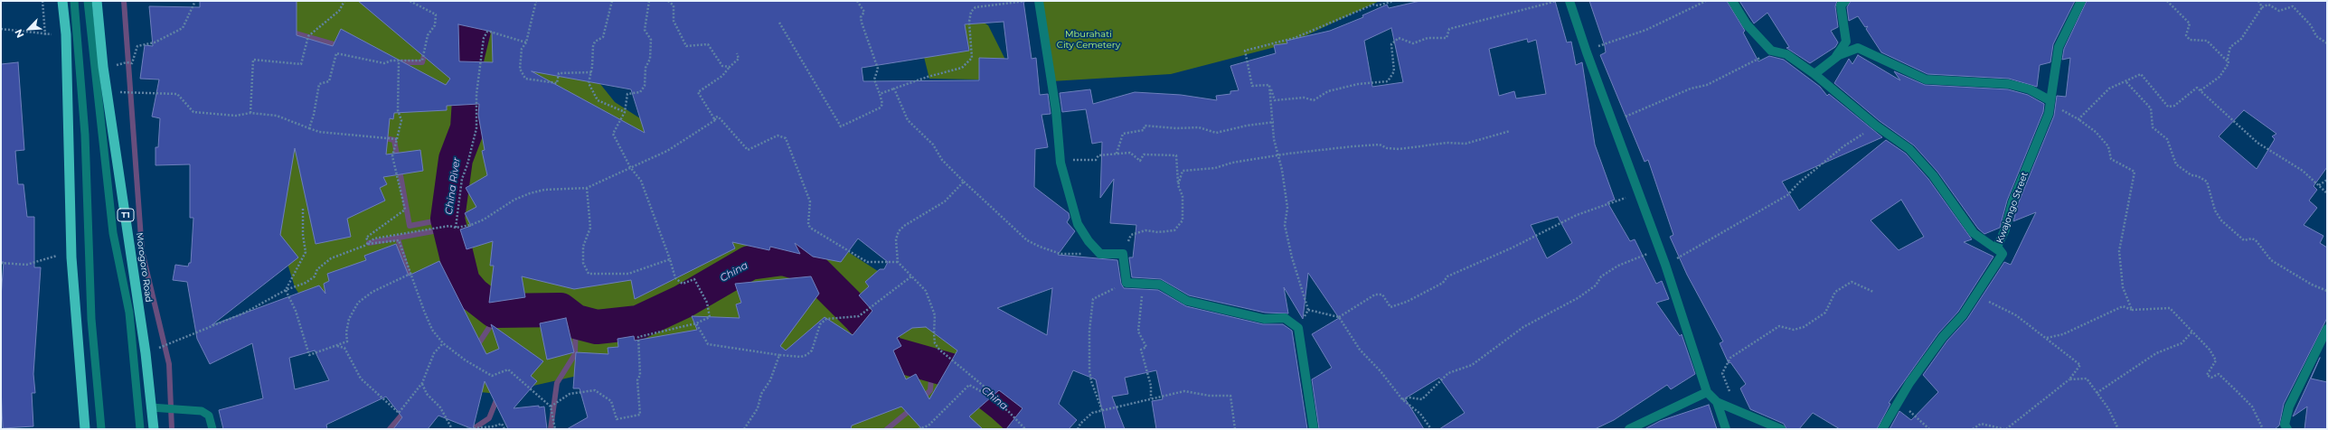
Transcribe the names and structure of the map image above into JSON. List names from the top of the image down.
{
  "streets": {
    "highway": ["T1", "Morogoro Road"],
    "street": ["Kwajongo Street"]
  },
  "water": ["China River", "China"],
  "parks": ["Mburahati City Cemetery"],
  "north": "bottom left"
}
